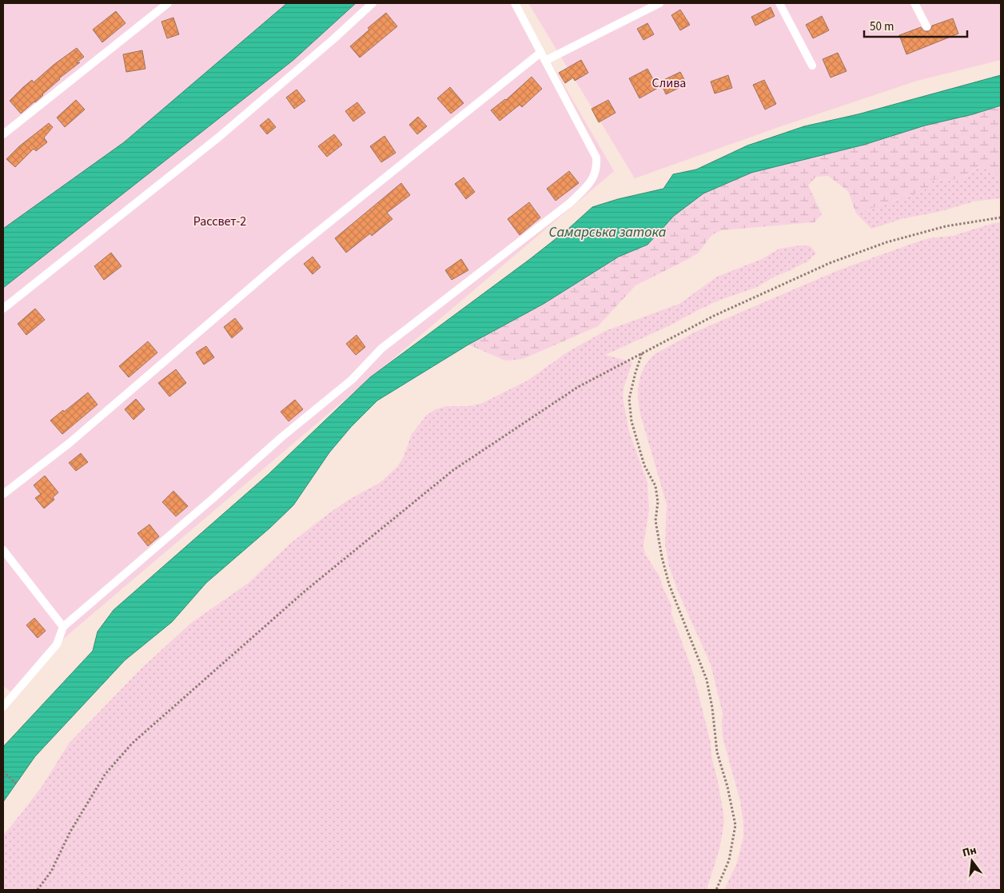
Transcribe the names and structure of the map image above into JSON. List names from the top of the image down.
{
  "water": ["Самарська затока"],
  "parks": ["Слива", "Рассвет-2"],
  "scale_bar": "50 m",
  "north": "top"
}
